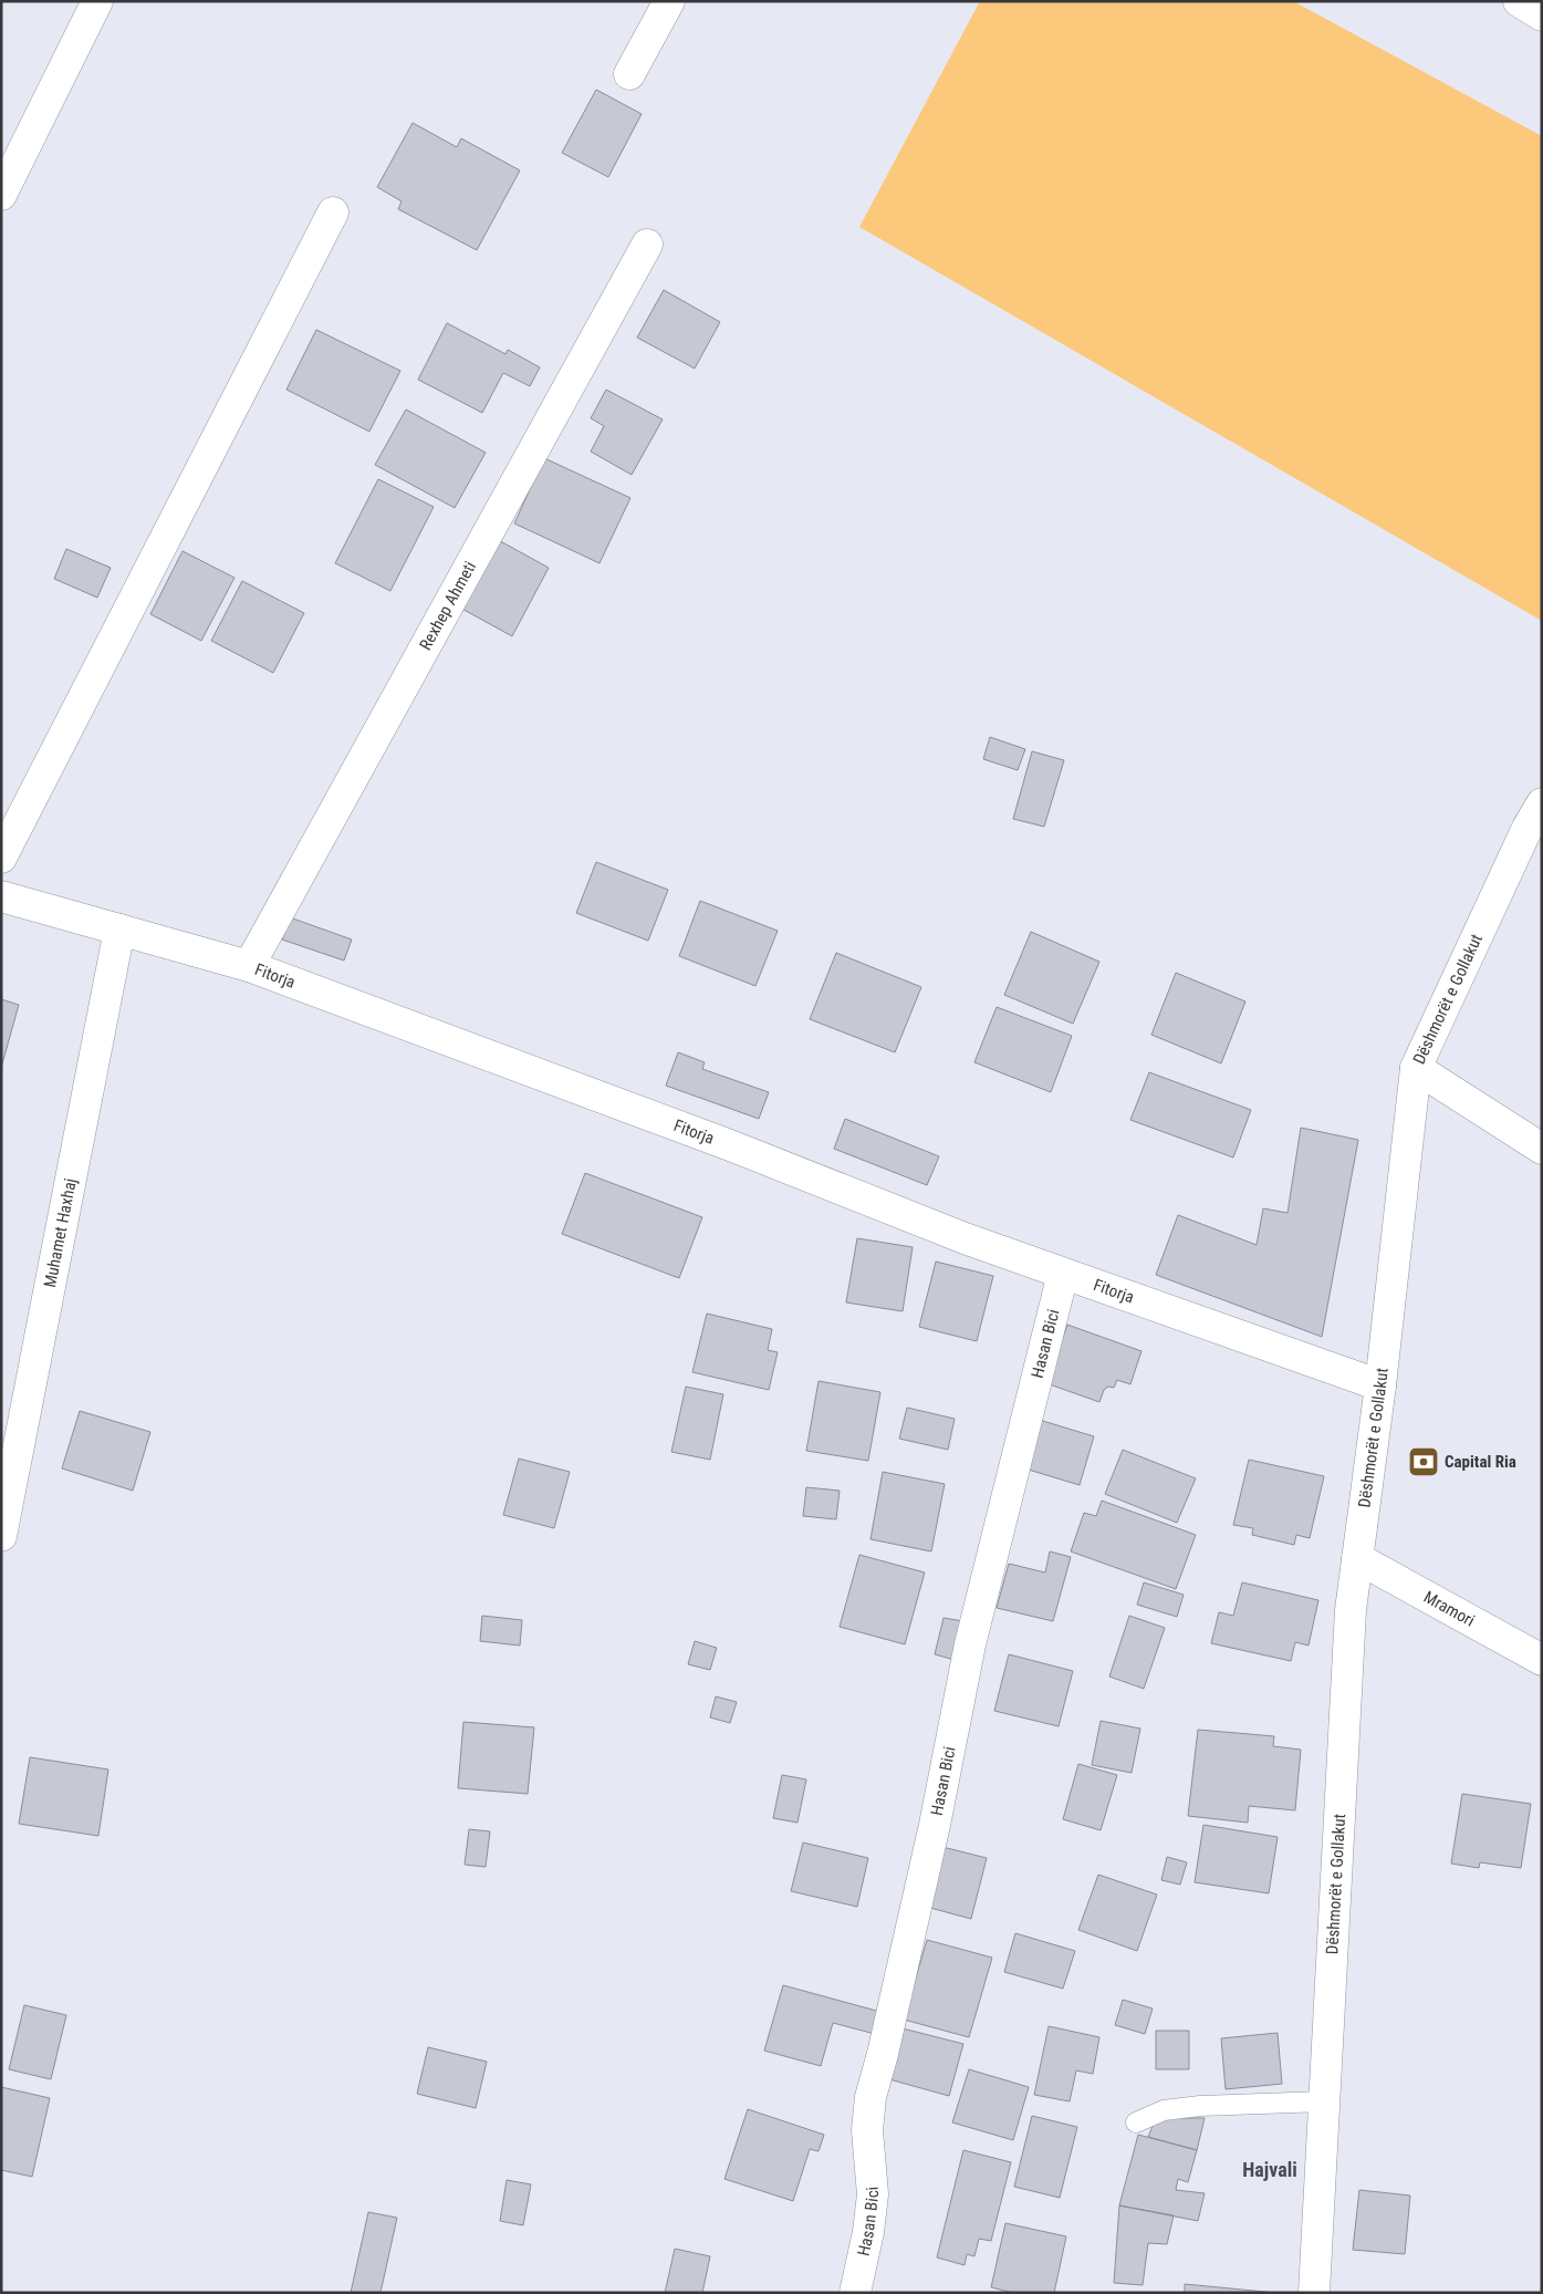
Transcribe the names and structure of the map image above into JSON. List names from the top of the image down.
{
  "streets": {
    "street": [
      "Rexhep Ahmeti",
      "Fitorja",
      "Dëshmorët e Gollakut",
      "Muhamet Haxhaj",
      "Hasan Bici",
      "Mramori"
    ]
  },
  "crossings": [
    ["Rexhep Ahmeti", "Fitorja"],
    ["Fitorja", "Dëshmorët e Gollakut"],
    ["Fitorja", "Muhamet Haxhaj"],
    ["Fitorja", "Hasan Bici"],
    ["Dëshmorët e Gollakut", "Mramori"]
  ],
  "districts": ["Hajvali"],
  "places": {
    "bank": ["Capital Ria"]
  }
}
